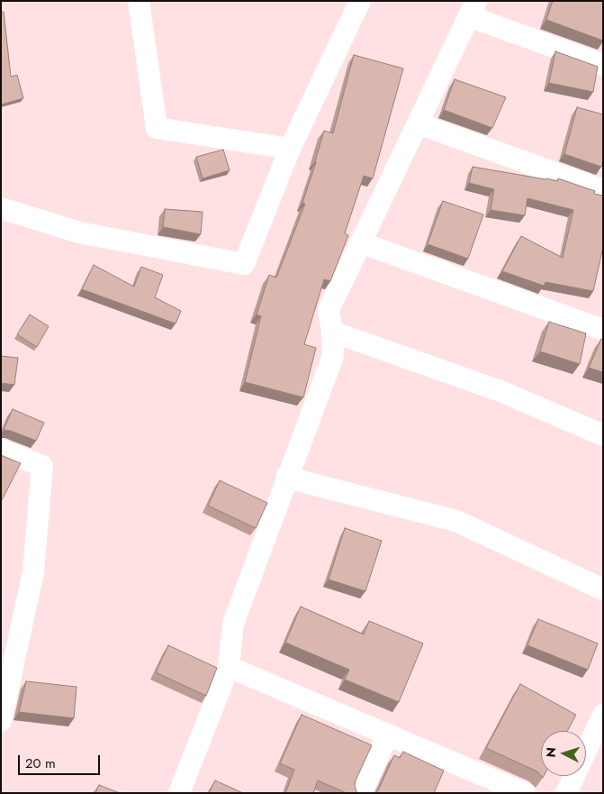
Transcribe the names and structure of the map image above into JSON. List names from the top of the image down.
{
  "scale_bar": "20 m",
  "north": "left"
}
